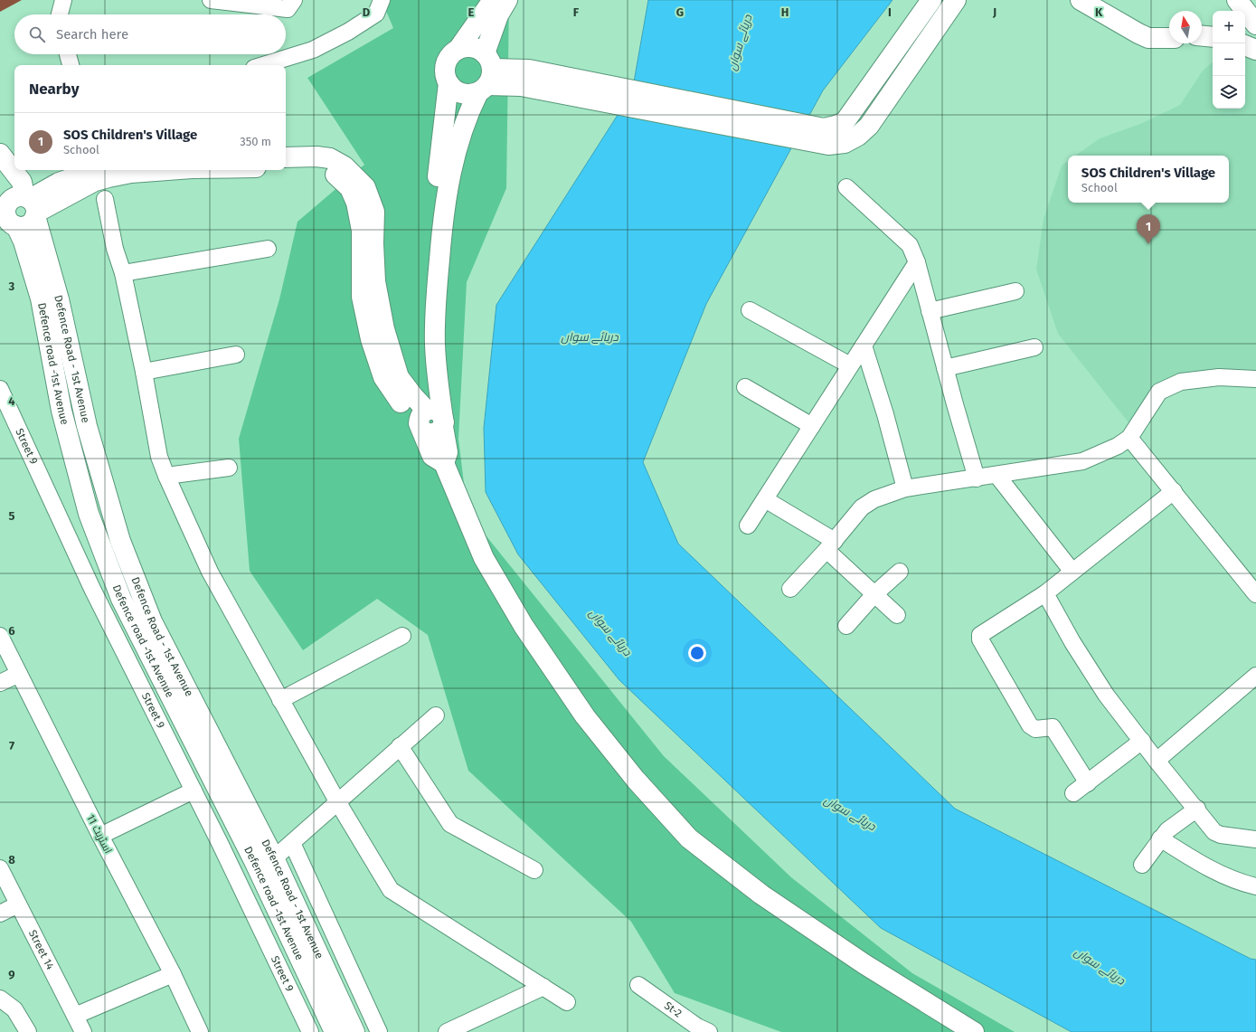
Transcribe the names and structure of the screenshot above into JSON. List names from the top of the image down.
{
  "streets": {
    "main road": ["Defence Road - 1st Avenue", "Defence road -1st Avenue"],
    "street": [
      "Street 9",
      "اسٹریٹ 11",
      "Street 14",
      "St-2"
    ]
  },
  "crossings": [
    ["Defence Road - 1st Avenue", "Defence road -1st Avenue"]
  ],
  "water": ["دریائے سواں"],
  "north": "top",
  "page": {
    "map_buttons": ["+", "−"],
    "search": "Search here",
    "heading": "Nearby",
    "list": [
      {
        "mark": "1",
        "name": "SOS Children's Village",
        "note": "School",
        "value": "350 m"
      }
    ],
    "popup": ["SOS Children's Village", "School"],
    "pins": "1"
  },
  "grid": {
    "columns": [
      "D",
      "E",
      "F",
      "G",
      "H",
      "I",
      "J",
      "K"
    ],
    "rows": [
      "3",
      "4",
      "5",
      "6",
      "7",
      "8",
      "9"
    ]
  }
}
